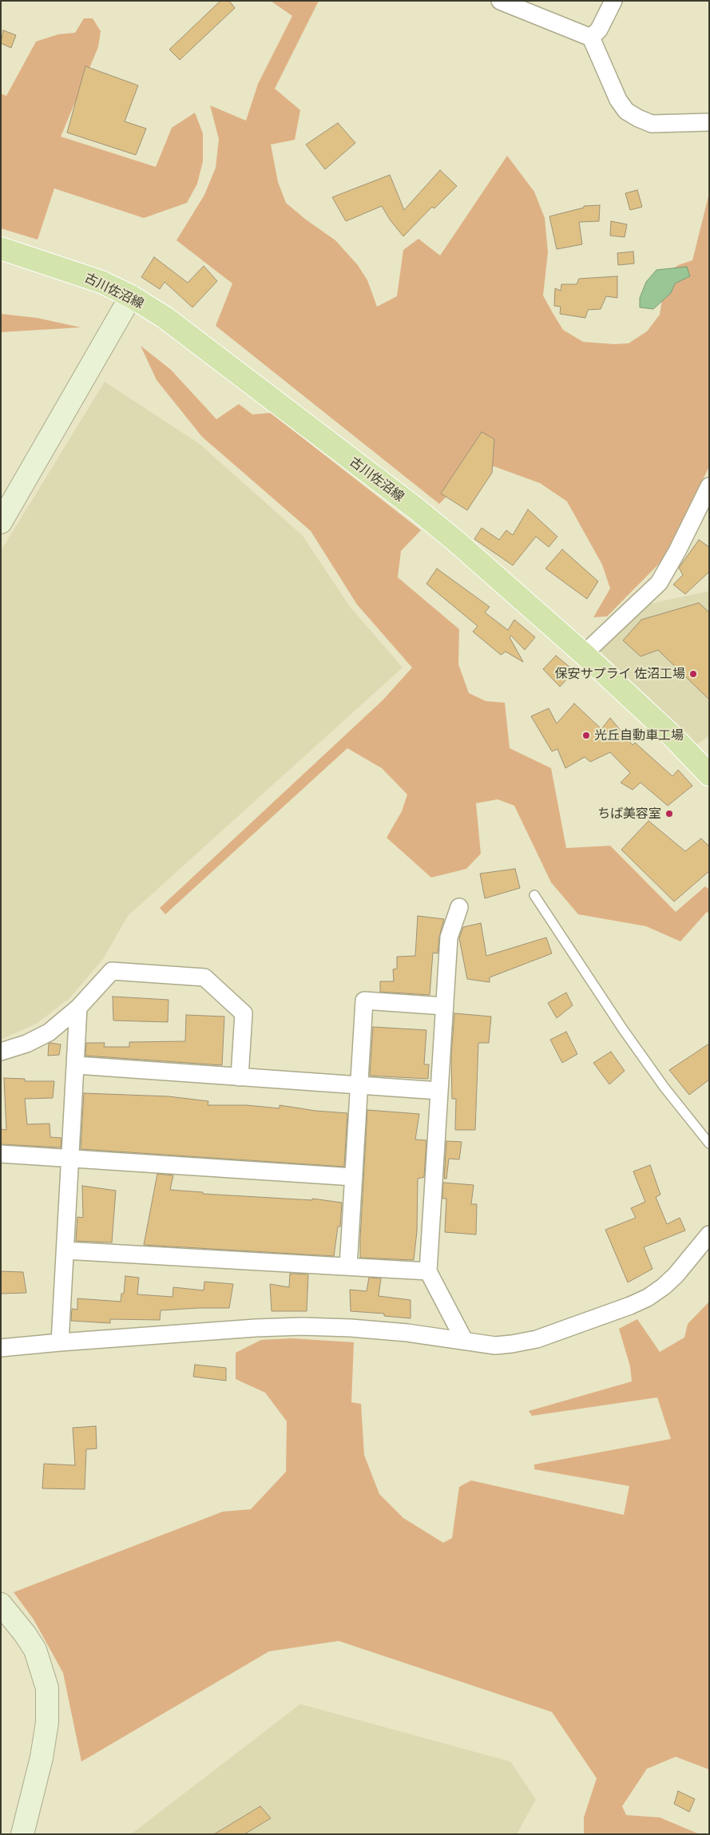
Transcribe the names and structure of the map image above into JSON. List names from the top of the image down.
{
  "streets": {
    "main road": ["古川佐沼線"]
  },
  "places": ["保安サプライ 佐沼工場", "光丘自動車工場", "ちば美容室"]
}
